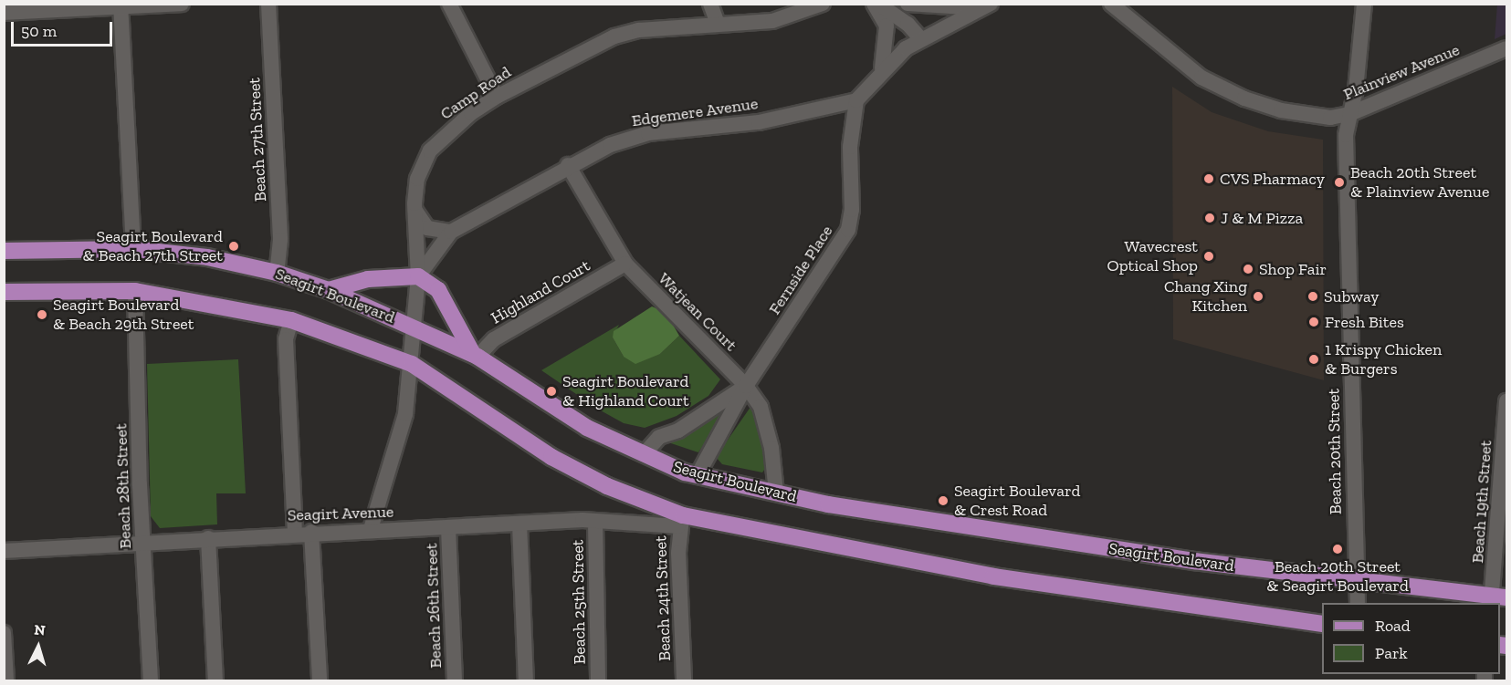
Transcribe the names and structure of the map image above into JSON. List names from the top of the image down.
{
  "streets": {
    "main road": ["Seagirt Boulevard"],
    "street": [
      "Plainview Avenue",
      "Camp Road",
      "Edgemere Avenue",
      "Beach 27th Street",
      "Fernside Place",
      "Highland Court",
      "Watjean Court",
      "Beach 20th Street",
      "Beach 28th Street",
      "Beach 19th Street",
      "Seagirt Avenue",
      "Beach 24th Street",
      "Beach 25th Street",
      "Beach 26th Street"
    ]
  },
  "crossings": [
    ["Plainview Avenue", "Beach 20th Street"],
    ["Camp Road", "Edgemere Avenue"],
    ["Camp Road", "Seagirt Boulevard"],
    ["Camp Road", "Seagirt Avenue"],
    ["Edgemere Avenue", "Fernside Place"],
    ["Edgemere Avenue", "Watjean Court"],
    ["Beach 27th Street", "Seagirt Boulevard"],
    ["Fernside Place", "Seagirt Boulevard"],
    ["Fernside Place", "Watjean Court"],
    ["Highland Court", "Seagirt Boulevard"],
    ["Highland Court", "Watjean Court"],
    ["Seagirt Boulevard", "Watjean Court"],
    ["Seagirt Boulevard", "Beach 20th Street"],
    ["Seagirt Boulevard", "Beach 19th Street"],
    ["Beach 28th Street", "Seagirt Avenue"],
    ["Seagirt Avenue", "Beach 24th Street"],
    ["Seagirt Avenue", "Beach 25th Street"],
    ["Seagirt Avenue", "Beach 26th Street"]
  ],
  "places": [
    "CVS Pharmacy",
    "Beach 20th Street & Plainview Avenue",
    "J & M Pizza",
    "Seagirt Boulevard & Beach 27th Street",
    "Wavecrest Optical Shop",
    "Shop Fair",
    "Chang Xing Kitchen",
    "Subway",
    "Seagirt Boulevard & Beach 29th Street",
    "Fresh Bites",
    "1 Krispy Chicken & Burgers",
    "Seagirt Boulevard & Highland Court",
    "Seagirt Boulevard & Crest Road",
    "Beach 20th Street & Seagirt Boulevard"
  ],
  "legend": ["Road", "Park"],
  "scale_bar": "50 m",
  "north": "top"
}
